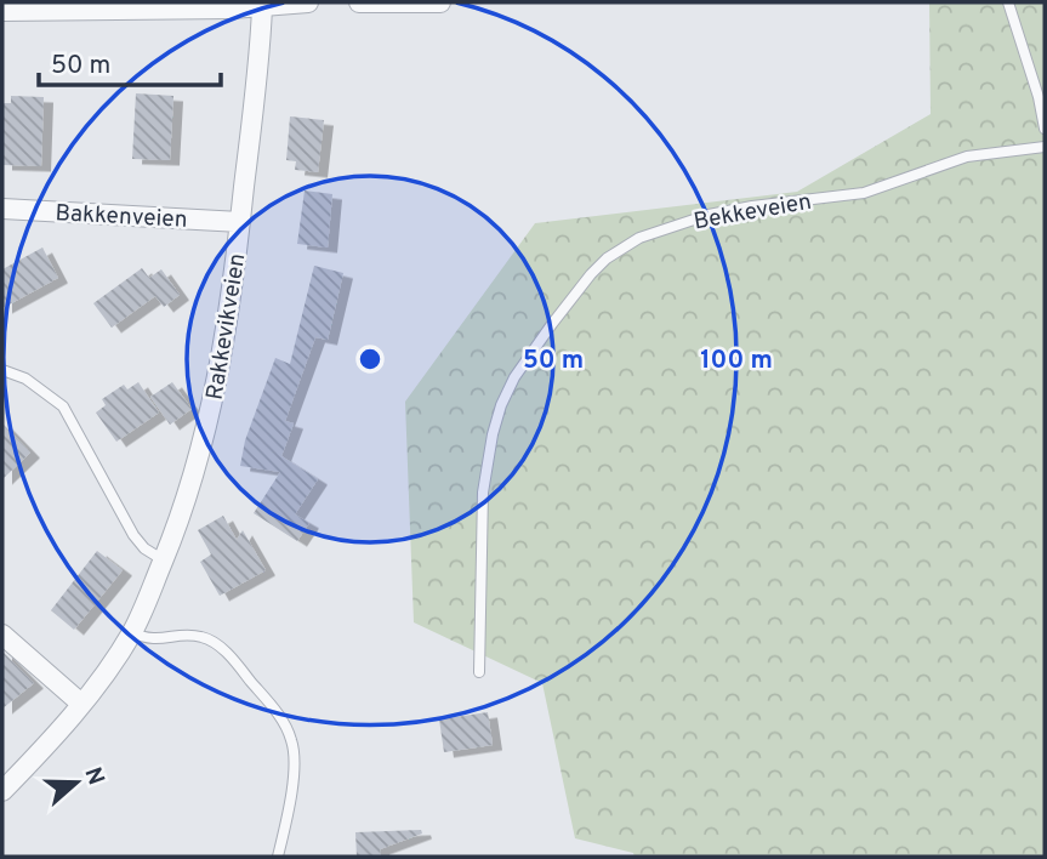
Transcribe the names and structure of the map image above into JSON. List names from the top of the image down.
{
  "streets": {
    "street": ["Bakkenveien", "Rakkevikveien"],
    "lane": ["Bekkeveien"]
  },
  "crossings": [
    ["Bakkenveien", "Rakkevikveien"]
  ],
  "scale_bar": "50 m",
  "north": "right",
  "rings": ["50 m", "100 m"]
}
